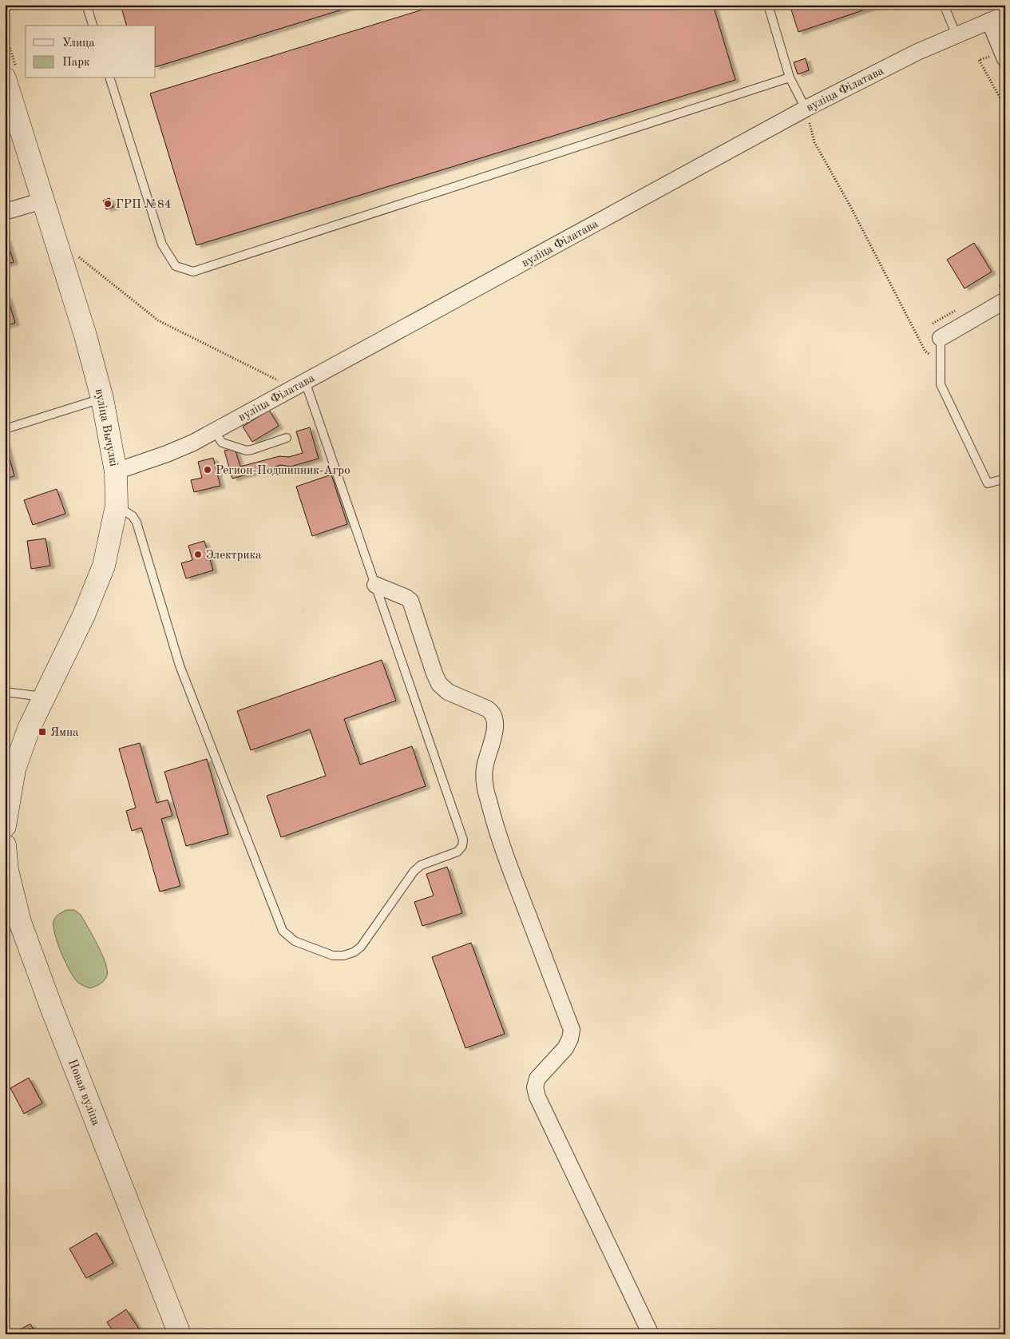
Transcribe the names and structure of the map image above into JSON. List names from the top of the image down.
{
  "streets": {
    "street": ["вуліца Філатава", "вуліца Вычулкі", "Новая вуліца"]
  },
  "crossings": [
    ["вуліца Філатава", "вуліца Вычулкі"]
  ],
  "places": {
    "other": ["ГРП №84", "Регион-Подшипник-Агро", "Электрика"],
    "transit": ["Ямна"]
  },
  "legend": ["Улица", "Парк"]
}
